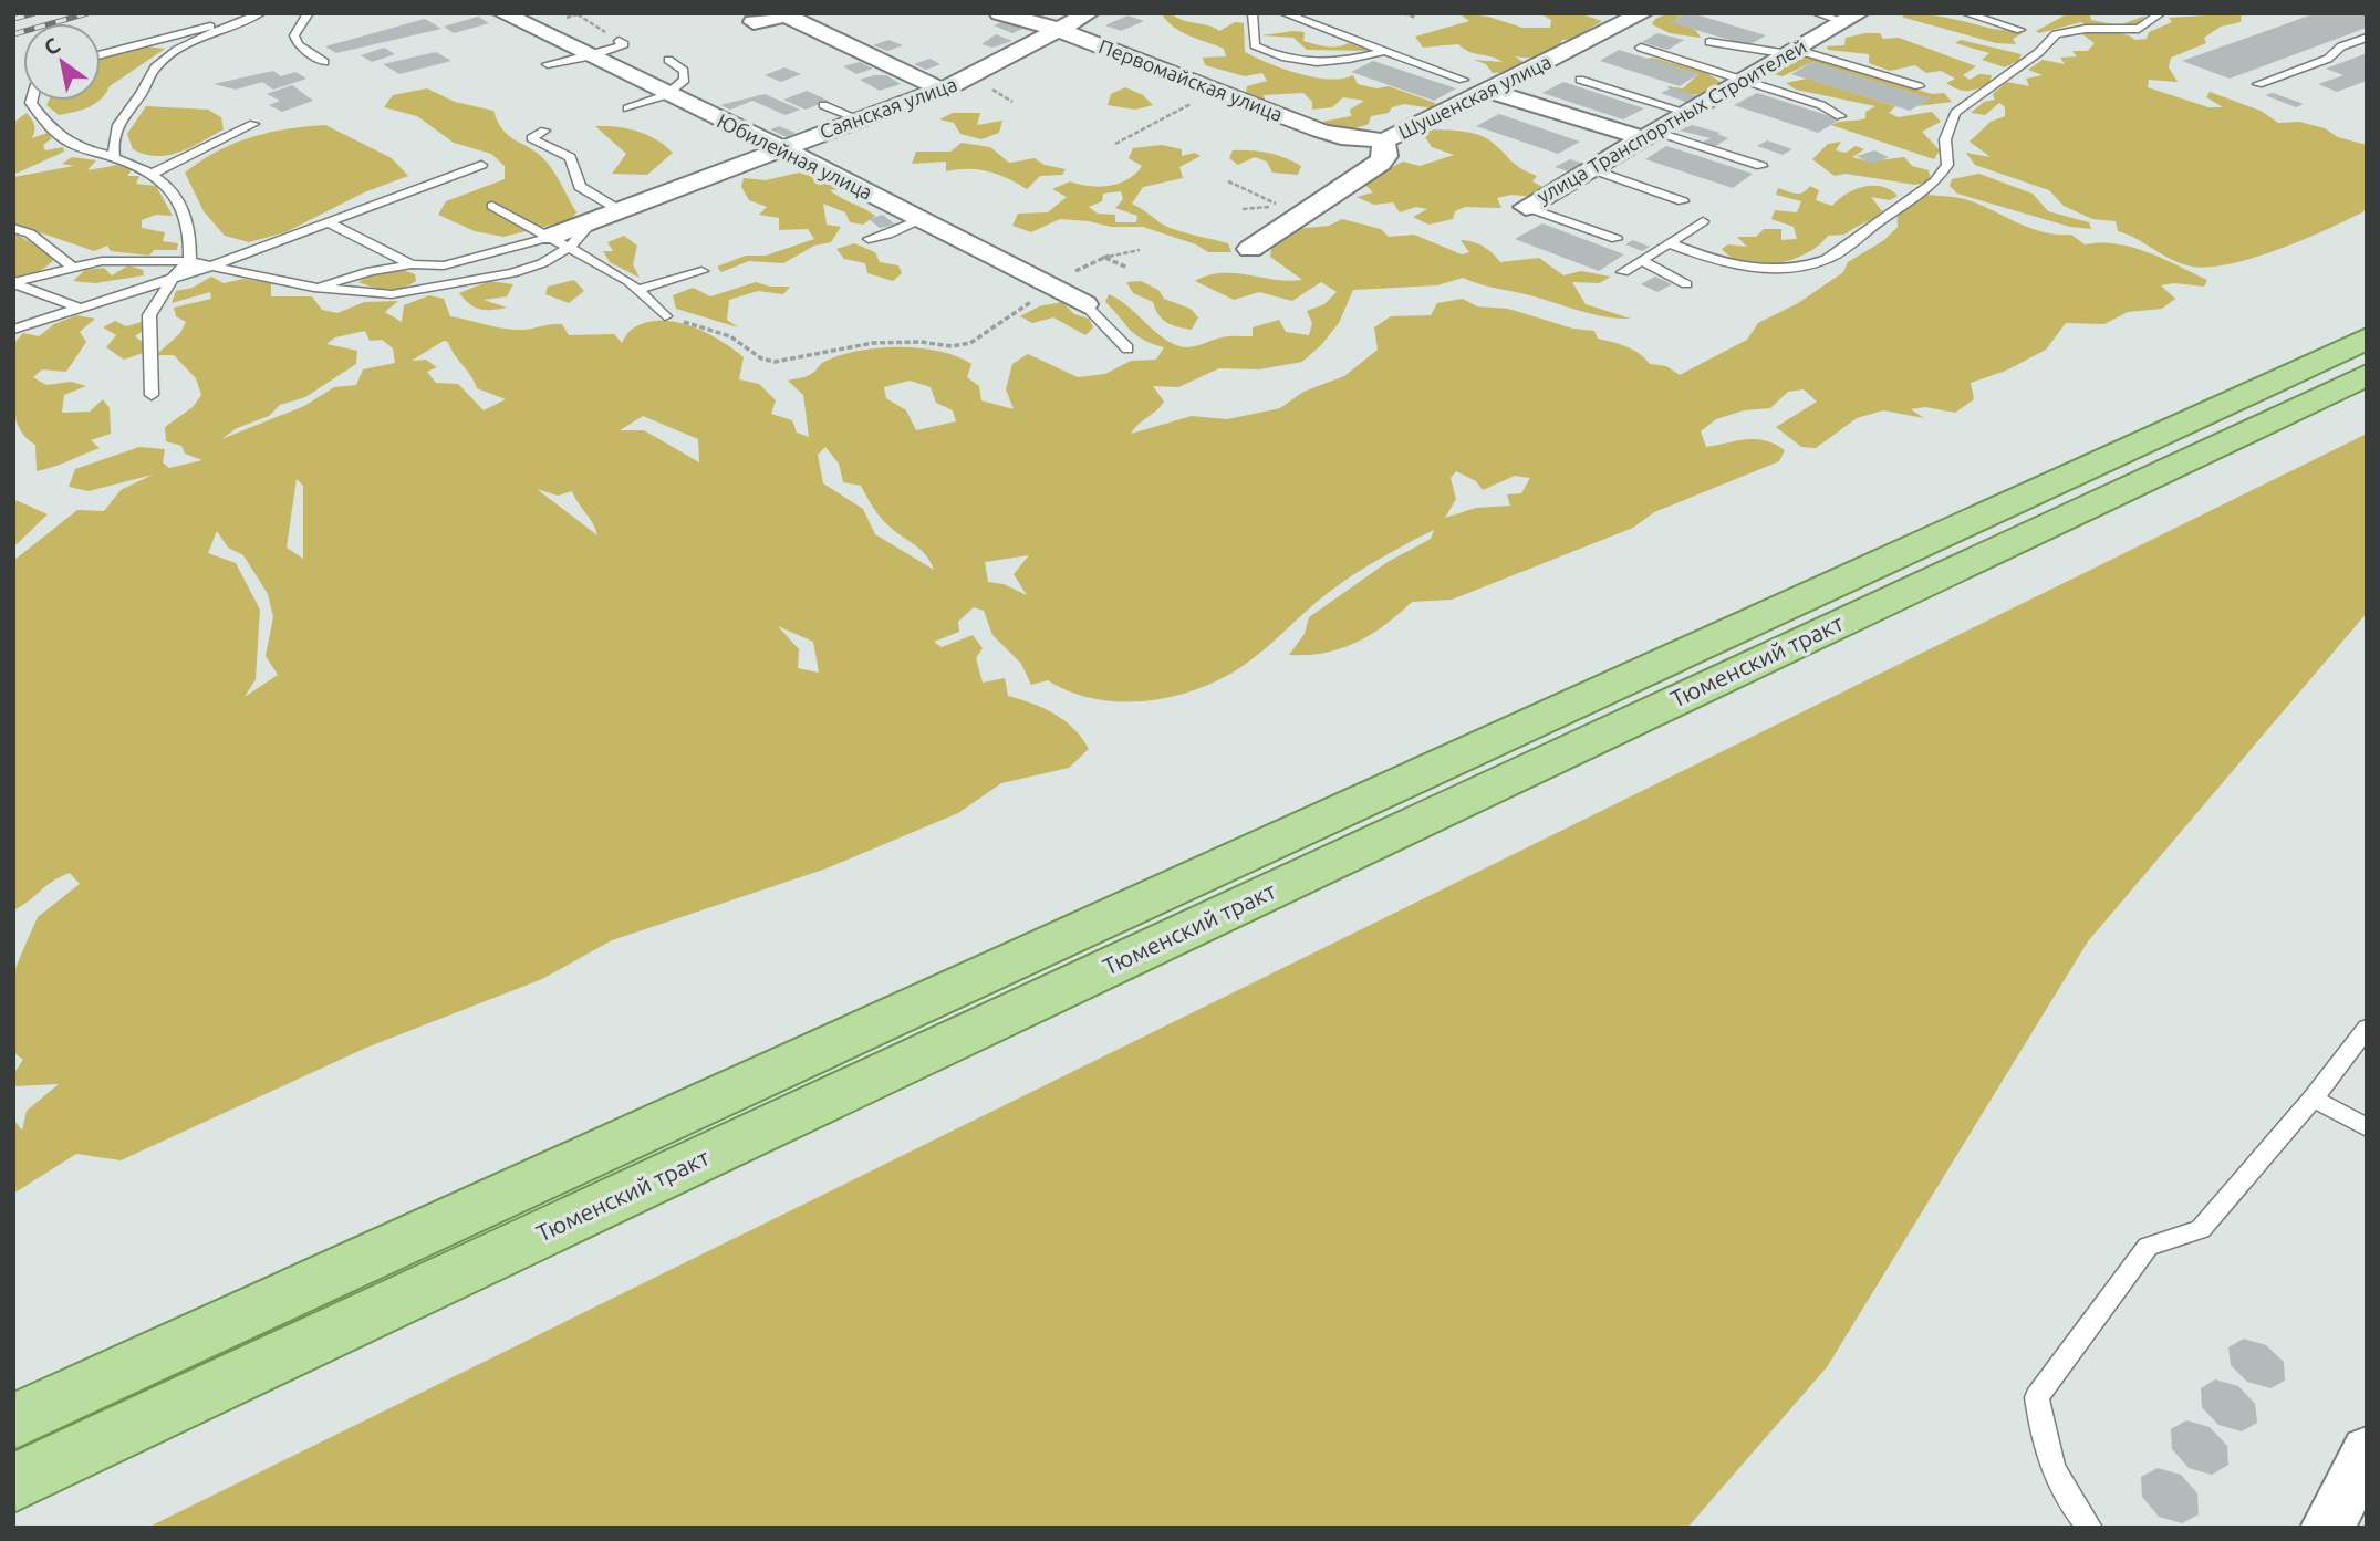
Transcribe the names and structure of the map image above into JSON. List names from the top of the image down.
{
  "streets": {
    "main road": ["Тюменский тракт"],
    "street": [
      "Первомайская улица",
      "Шушенская улица",
      "Саянская улица",
      "улица Транспортных Строителей",
      "Юбилейная улица"
    ]
  },
  "crossings": [
    ["Первомайская улица", "Шушенская улица"],
    ["Первомайская улица", "Саянская улица"],
    ["Саянская улица", "Юбилейная улица"]
  ],
  "north": "top left"
}
